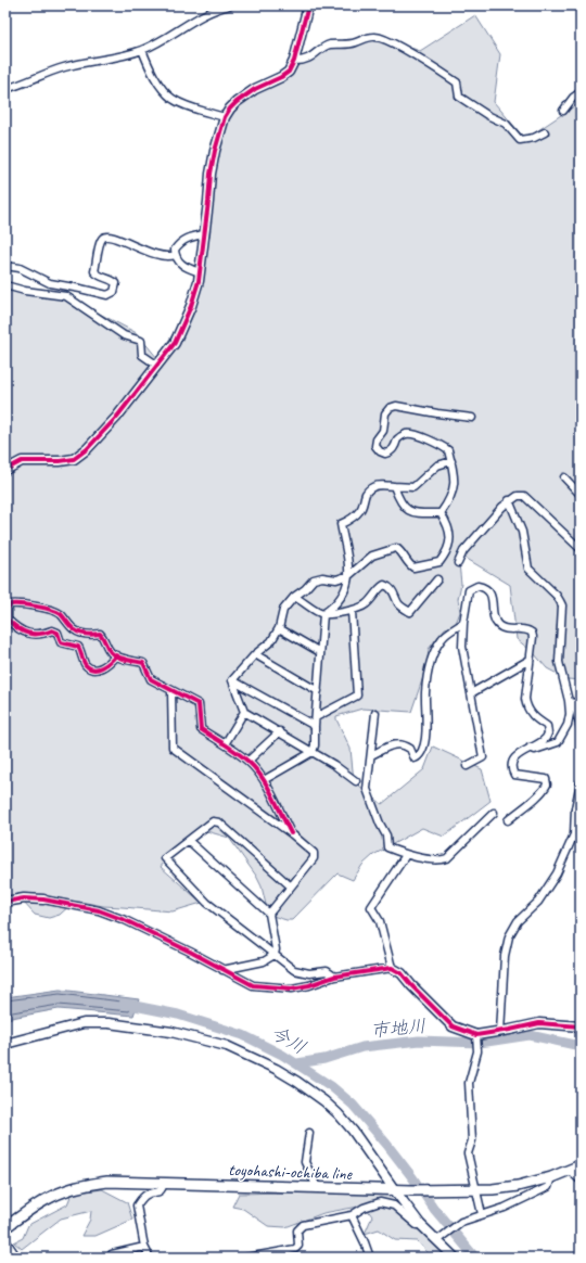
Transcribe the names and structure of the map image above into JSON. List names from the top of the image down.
{
  "streets": {
    "main road": ["toyohashi-ochiba line"]
  },
  "water": ["市地川", "今川"]
}
